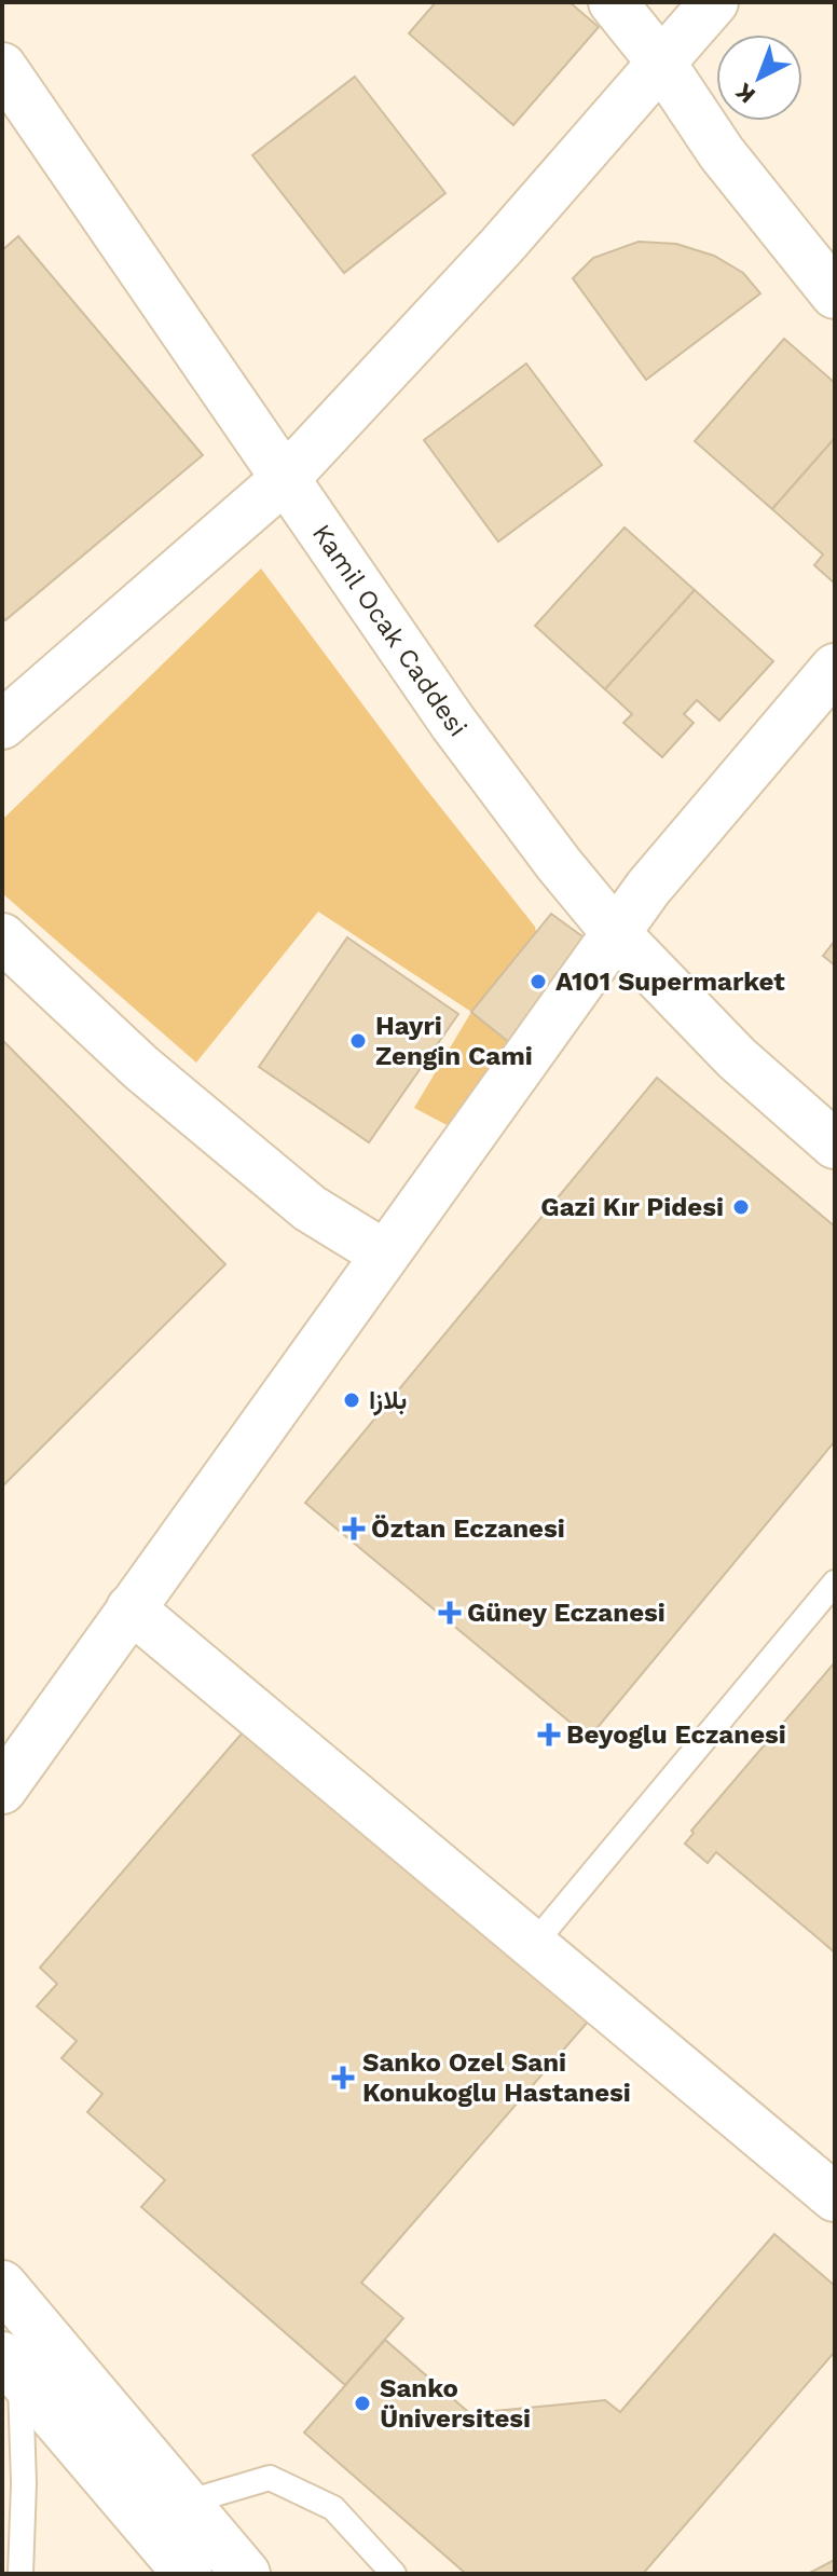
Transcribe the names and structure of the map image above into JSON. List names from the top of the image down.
{
  "streets": {
    "street": ["Kamil Ocak Caddesi"]
  },
  "places": {
    "other": [
      "A101 Supermarket",
      "Hayri Zengin Cami",
      "Gazi Kır Pidesi",
      "بلازا",
      "Sanko Üniversitesi"
    ],
    "health": [
      "Öztan Eczanesi",
      "Güney Eczanesi",
      "Beyoglu Eczanesi",
      "Sanko Ozel Sani Konukoglu Hastanesi"
    ]
  },
  "north": "bottom left"
}
